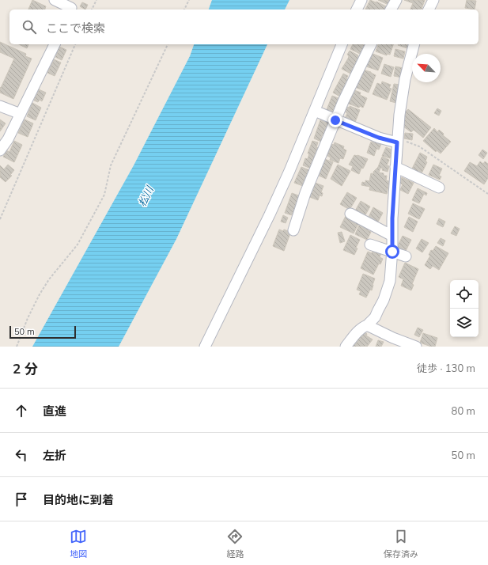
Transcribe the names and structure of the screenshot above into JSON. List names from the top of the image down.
{
  "water": ["松川"],
  "scale_bar": "50 m",
  "north": "top left",
  "page": {
    "search": "ここで検索",
    "scale": "50 m",
    "heading": ["2 分", "徒歩 · 130 m"],
    "list": [
      ["直進", "80 m"],
      ["左折", "50 m"],
      "目的地に到着"
    ],
    "nav": ["地図", "経路", "保存済み"]
  }
}
